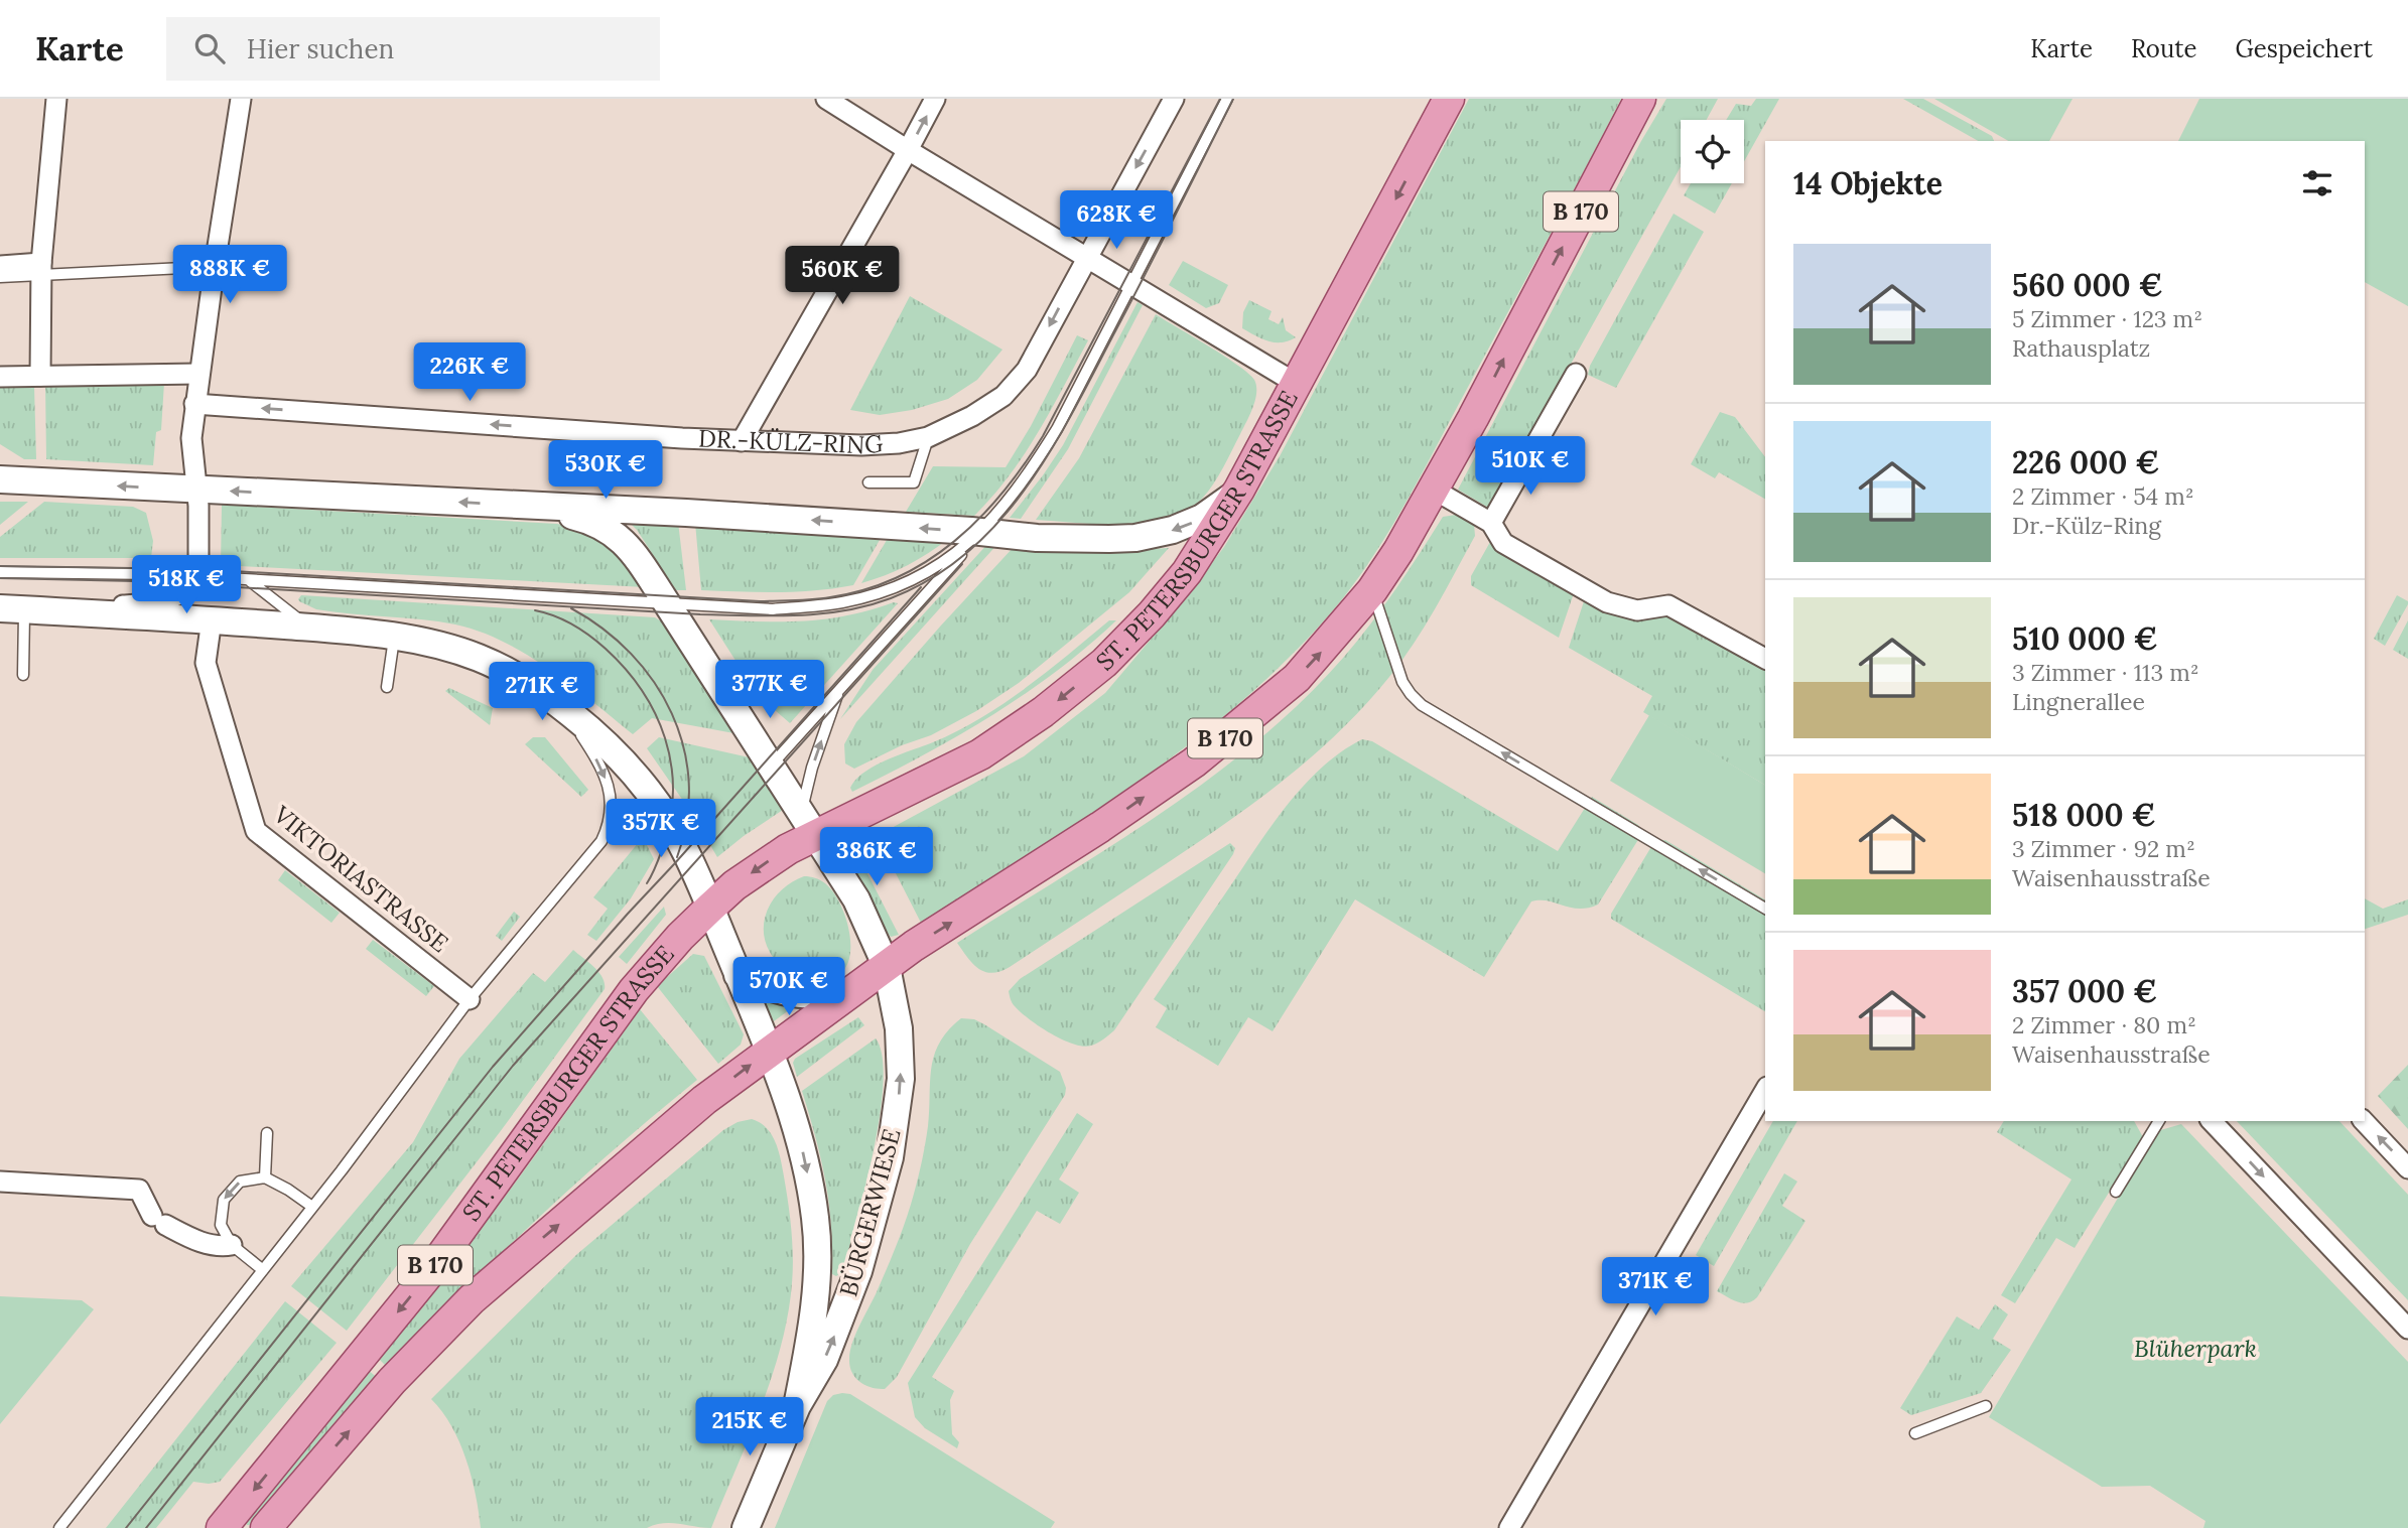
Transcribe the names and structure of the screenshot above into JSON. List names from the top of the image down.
{
  "streets": {
    "main road": ["B 170", "ST. PETERSBURGER STRASSE", "BÜRGERWIESE"],
    "street": ["DR.-KÜLZ-RING", "VIKTORIASTRASSE"]
  },
  "crossings": [
    ["B 170", "ST. PETERSBURGER STRASSE"],
    ["B 170", "BÜRGERWIESE"],
    ["ST. PETERSBURGER STRASSE", "BÜRGERWIESE"],
    ["VIKTORIASTRASSE", "BÜRGERWIESE"]
  ],
  "one_way": ["DR.-KÜLZ-RING"],
  "parks": ["Blüherpark"],
  "page": {
    "header": "Karte",
    "search": "Hier suchen",
    "nav": ["Karte", "Route", "Gespeichert"],
    "heading": "14 Objekte",
    "price": [
      "628K €",
      "888K €",
      "560K €",
      "226K €",
      "510K €",
      "530K €",
      "518K €",
      "377K €",
      "271K €",
      "357K €",
      "386K €",
      "570K €",
      "371K €",
      "215K €"
    ],
    "list": [
      {
        "name": "560 000 €",
        "note": "5 Zimmer · 123 m² · Rathausplatz"
      },
      {
        "name": "226 000 €",
        "note": "2 Zimmer · 54 m² · Dr.-Külz-Ring"
      },
      {
        "name": "510 000 €",
        "note": "3 Zimmer · 113 m² · Lingnerallee"
      },
      {
        "name": "518 000 €",
        "note": "3 Zimmer · 92 m² · Waisenhausstraße"
      },
      {
        "name": "357 000 €",
        "note": "2 Zimmer · 80 m² · Waisenhausstraße"
      }
    ]
  }
}
